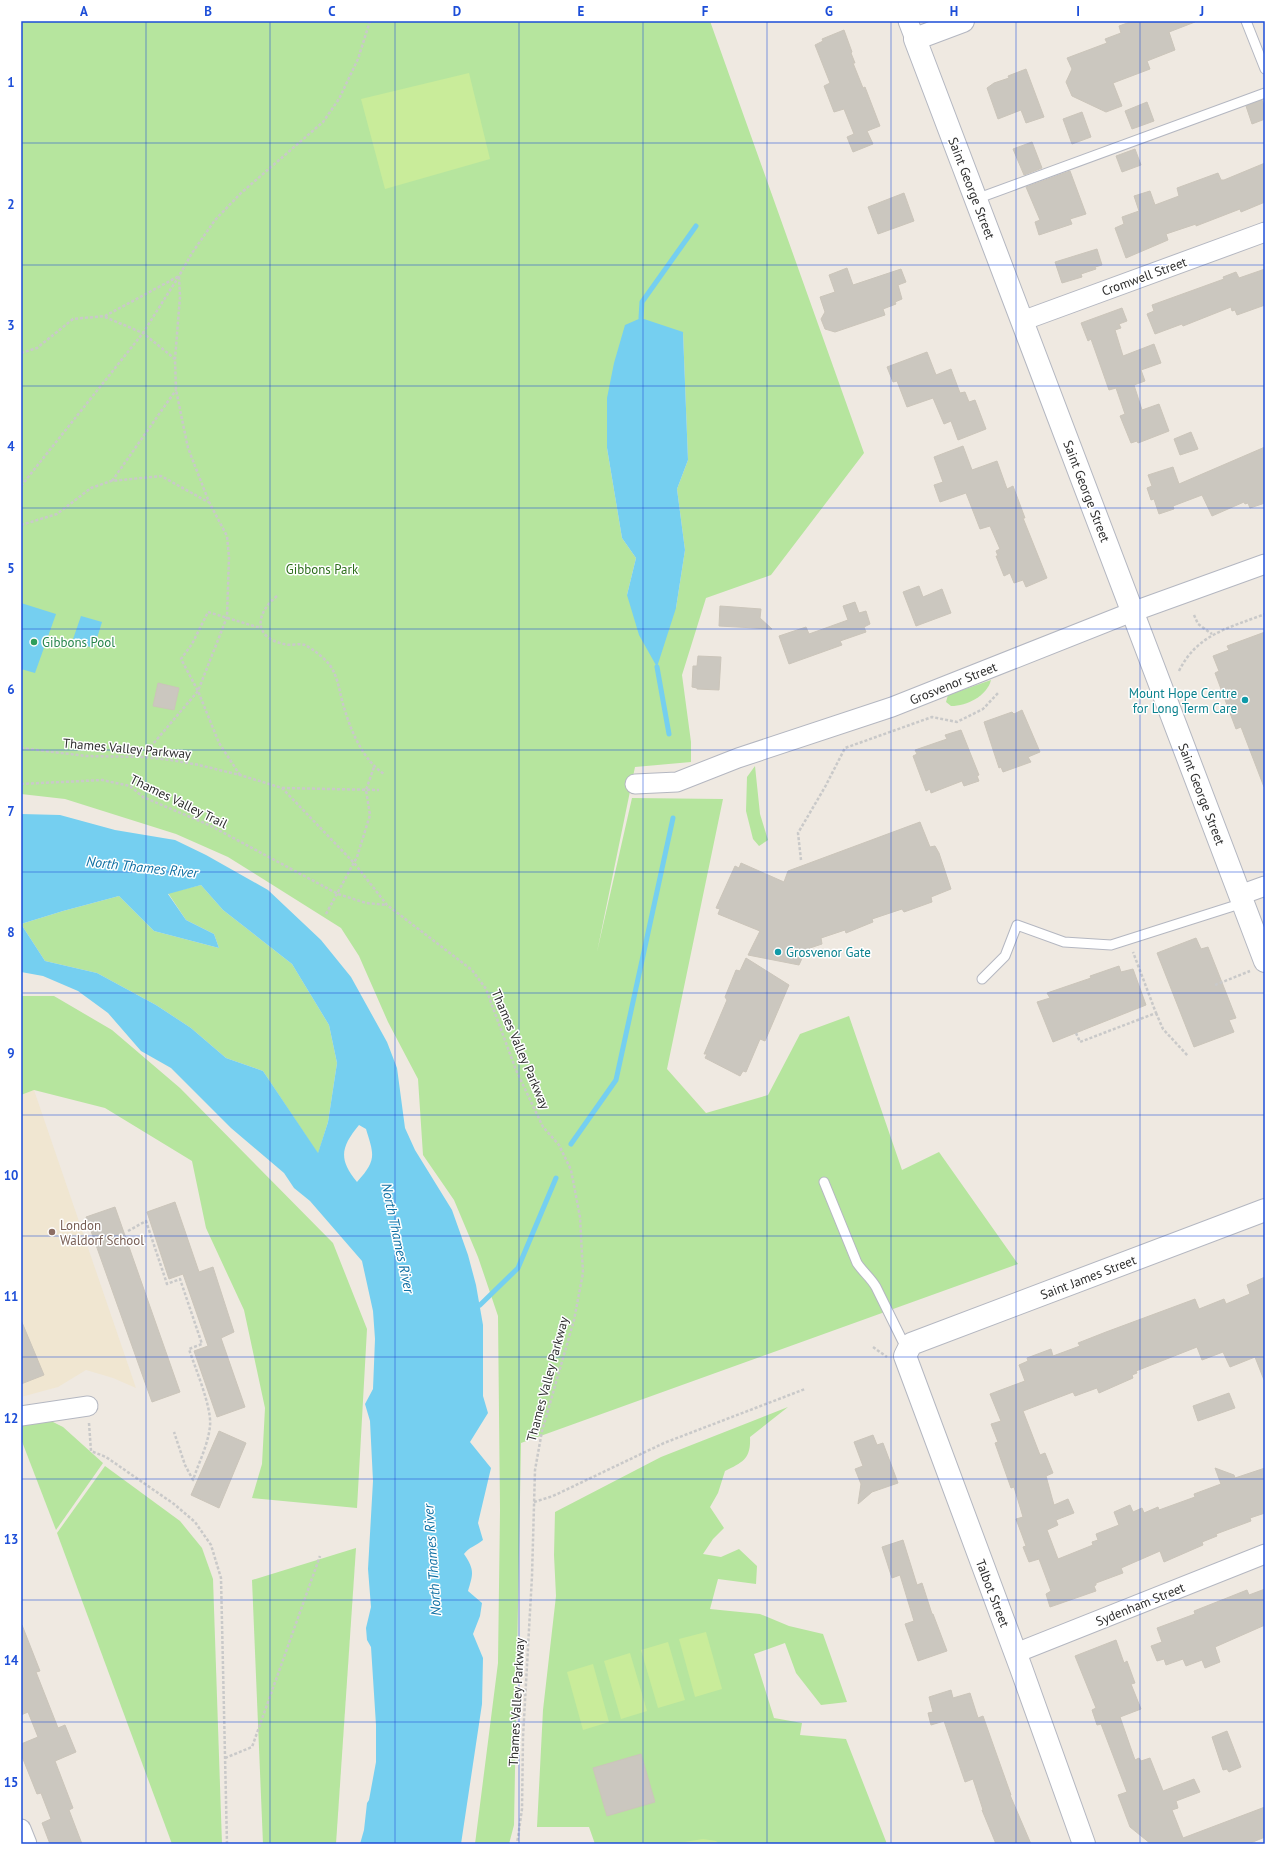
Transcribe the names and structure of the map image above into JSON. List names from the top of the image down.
{
  "streets": {
    "street": [
      "Saint George Street",
      "Cromwell Street",
      "Grosvenor Street",
      "Saint James Street",
      "Talbot Street",
      "Sydenham Street"
    ],
    "path": ["Thames Valley Parkway", "Thames Valley Trail"]
  },
  "crossings": [
    ["Saint George Street", "Cromwell Street"],
    ["Saint George Street", "Grosvenor Street"],
    ["Thames Valley Parkway", "Thames Valley Trail"],
    ["Saint James Street", "Talbot Street"],
    ["Talbot Street", "Sydenham Street"]
  ],
  "water": ["North Thames River"],
  "parks": ["Gibbons Park"],
  "places": [
    "Gibbons Pool",
    "Mount Hope Centre for Long Term Care",
    "Grosvenor Gate",
    "London Waldorf School"
  ],
  "grid": {
    "columns": [
      "A",
      "B",
      "C",
      "D",
      "E",
      "F",
      "G",
      "H",
      "I",
      "J"
    ],
    "rows": [
      "1",
      "2",
      "3",
      "4",
      "5",
      "6",
      "7",
      "8",
      "9",
      "10",
      "11",
      "12",
      "13",
      "14",
      "15"
    ]
  }
}
